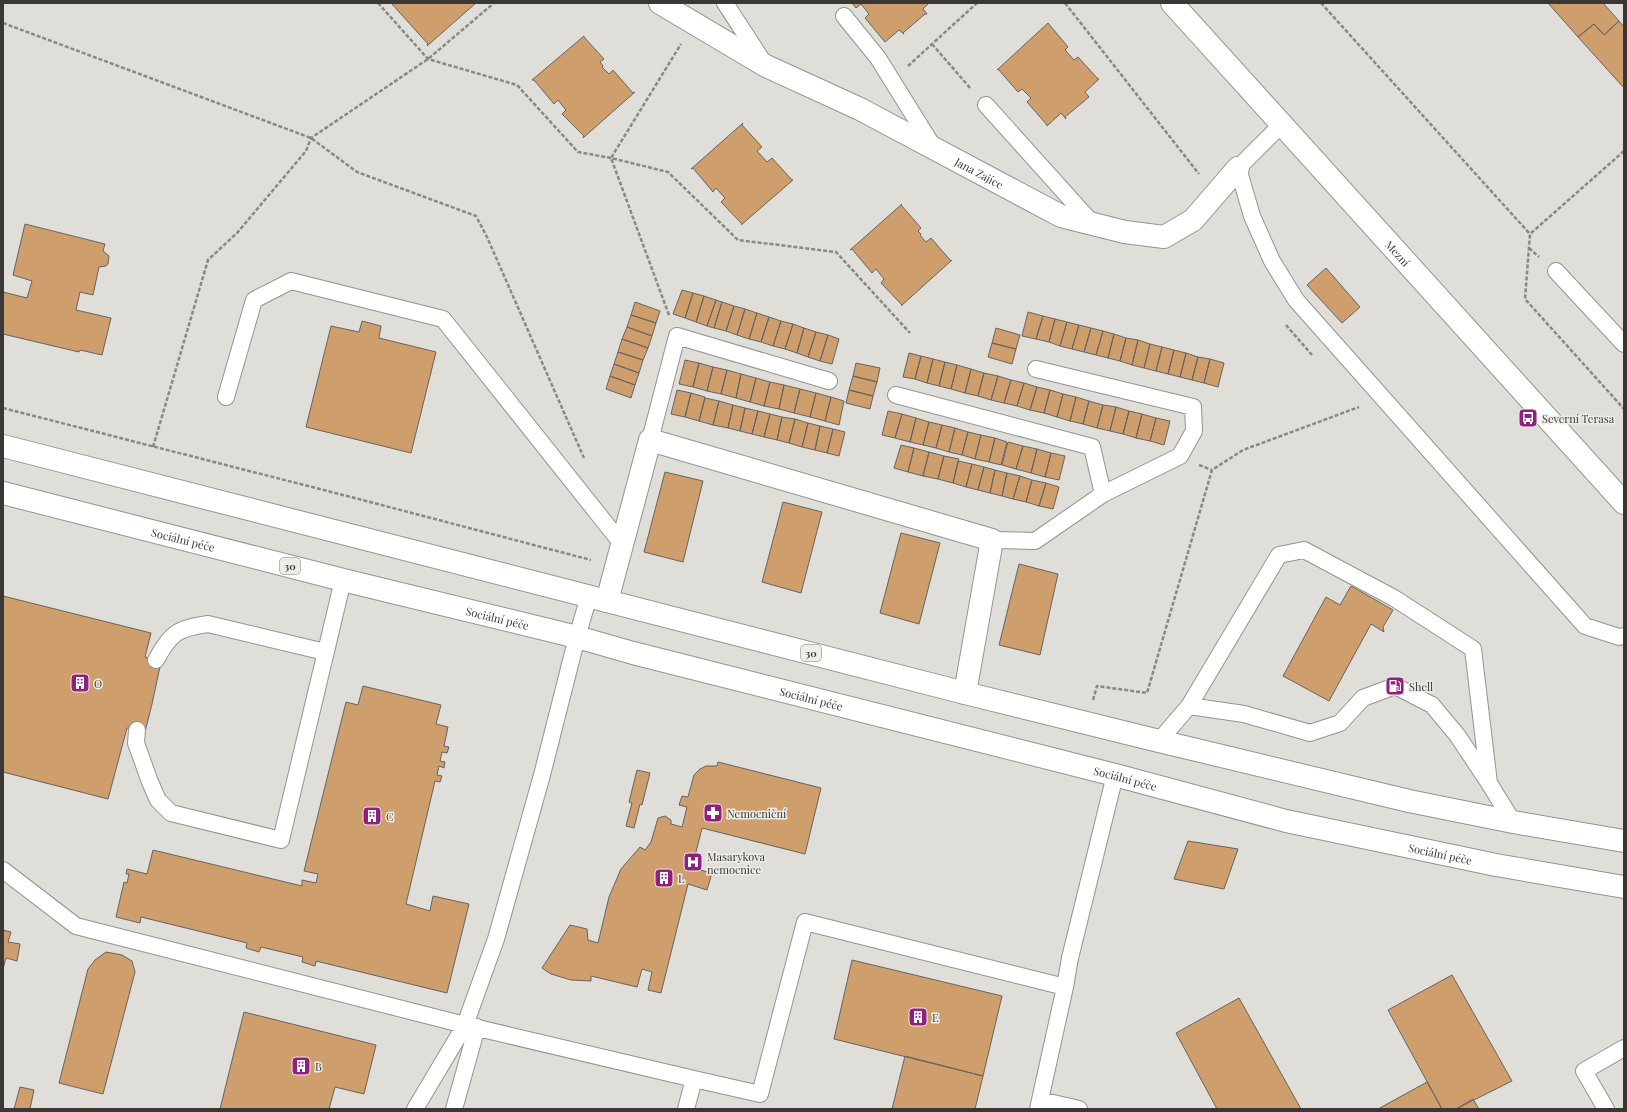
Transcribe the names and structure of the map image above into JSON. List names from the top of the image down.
{
  "streets": {
    "main road": [
      "Jana Zajíce",
      "Mezní",
      "Sociální péče",
      "30"
    ]
  },
  "crossings": [
    ["Jana Zajíce", "Mezní"]
  ],
  "places": {
    "bus stop": ["Severní Terasa"],
    "building": [
      "O",
      "C",
      "L",
      "E",
      "B"
    ],
    "fuel station": ["Shell"],
    "pharmacy": ["Nemocniční"],
    "hospital": ["Masarykova nemocnice"]
  }
}
